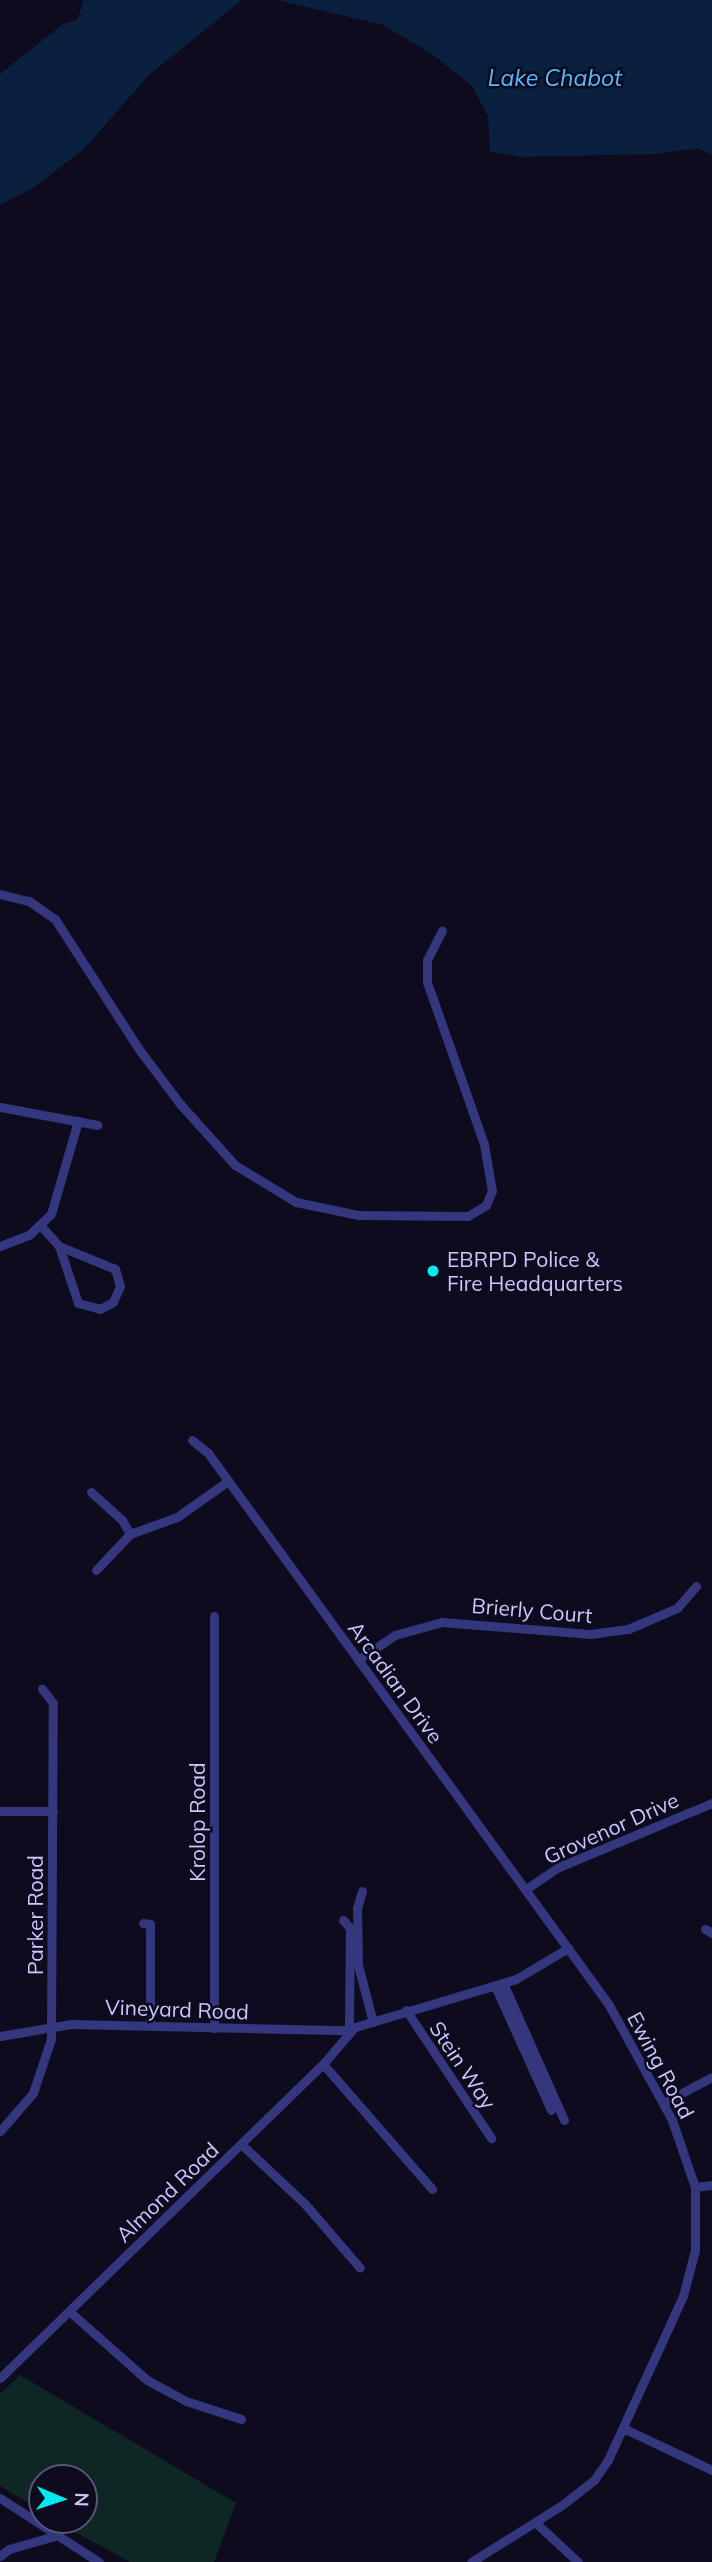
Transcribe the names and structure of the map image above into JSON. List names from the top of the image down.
{
  "streets": {
    "street": [
      "Brierly Court",
      "Arcadian Drive",
      "Krolop Road",
      "Grovenor Drive",
      "Parker Road",
      "Vineyard Road",
      "Stein Way",
      "Ewing Road",
      "Almond Road"
    ]
  },
  "crossings": [
    ["Brierly Court", "Arcadian Drive"],
    ["Arcadian Drive", "Grovenor Drive"],
    ["Arcadian Drive", "Ewing Road"],
    ["Krolop Road", "Vineyard Road"],
    ["Parker Road", "Vineyard Road"],
    ["Vineyard Road", "Almond Road"]
  ],
  "water": ["Lake Chabot"],
  "places": ["EBRPD Police & Fire Headquarters"],
  "north": "right"
}
